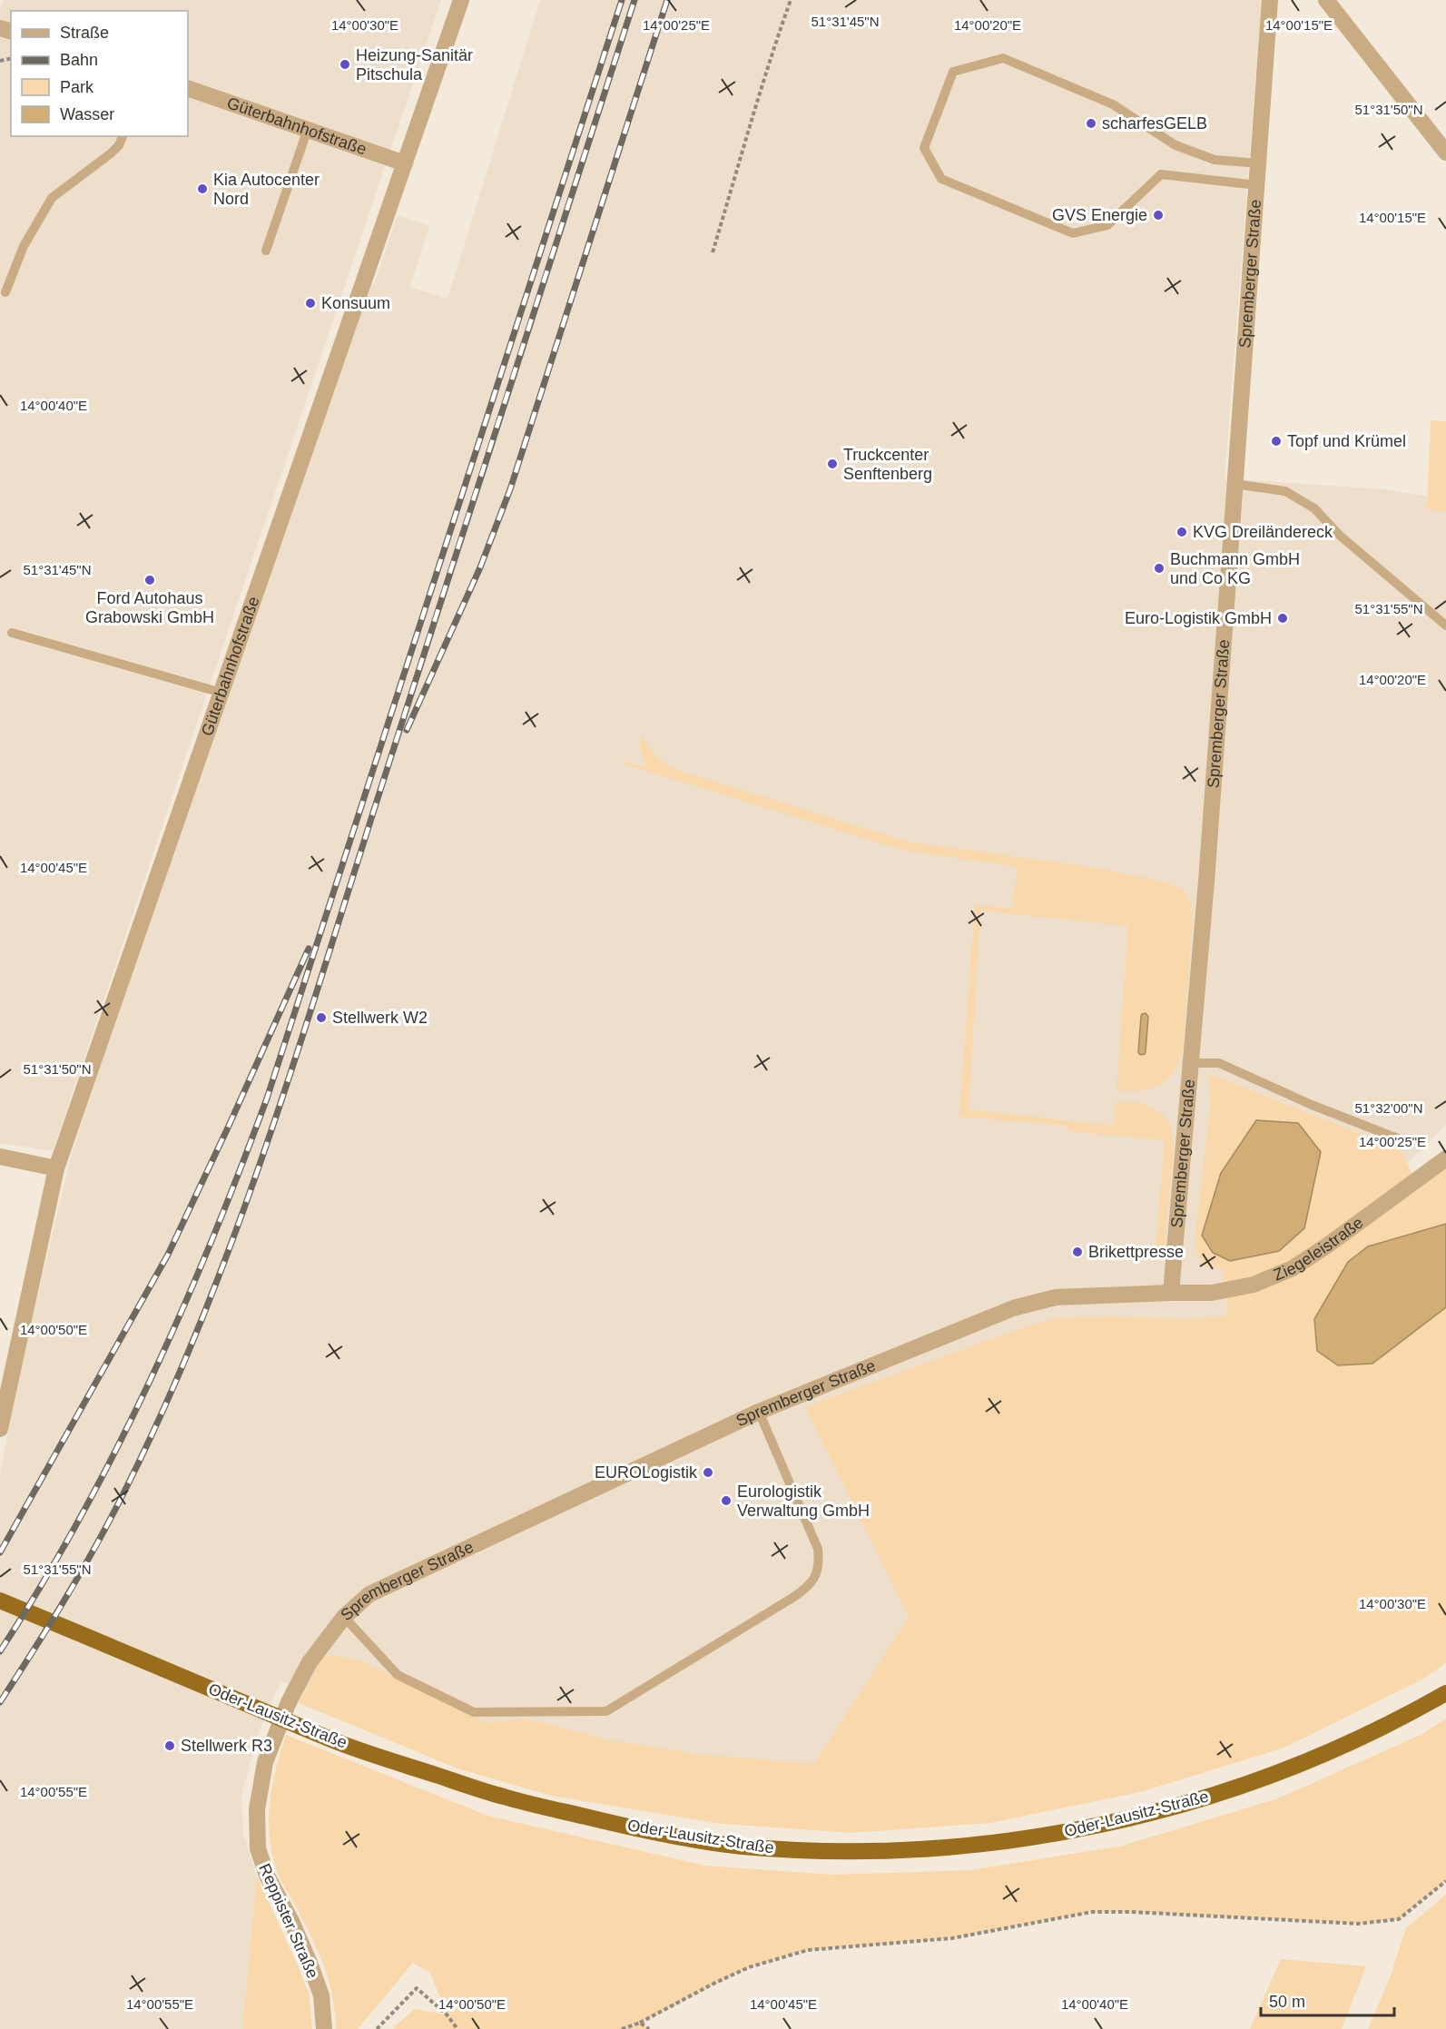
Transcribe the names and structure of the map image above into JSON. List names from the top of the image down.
{
  "streets": {
    "highway": ["Oder-Lausitz-Straße"],
    "street": [
      "Güterbahnhofstraße",
      "Spremberger Straße",
      "Ziegeleistraße",
      "Reppister Straße"
    ]
  },
  "crossings": [
    ["Spremberger Straße", "Ziegeleistraße"],
    ["Spremberger Straße", "Reppister Straße"]
  ],
  "places": [
    "Heizung-Sanitär Pitschula",
    "scharfesGELB",
    "Kia Autocenter Nord",
    "GVS Energie",
    "Konsuum",
    "Topf und Krümel",
    "Truckcenter Senftenberg",
    "KVG Dreiländereck",
    "Buchmann GmbH und Co KG",
    "Ford Autohaus Grabowski GmbH",
    "Euro-Logistik GmbH",
    "Stellwerk W2",
    "Brikettpresse",
    "EUROLogistik",
    "Eurologistik Verwaltung GmbH",
    "Stellwerk R3"
  ],
  "legend": [
    "Straße",
    "Bahn",
    "Park",
    "Wasser"
  ],
  "scale_bar": "50 m",
  "coordinates": [
    "51°31'45\"N",
    "14°00'25\"E",
    "14°00'15\"E",
    "14°00'30\"E",
    "14°00'20\"E",
    "51°31'50\"N",
    "14°00'40\"E",
    "51°31'55\"N",
    "14°00'45\"E",
    "51°32'00\"N",
    "14°00'50\"E",
    "14°00'55\"E"
  ]
}
